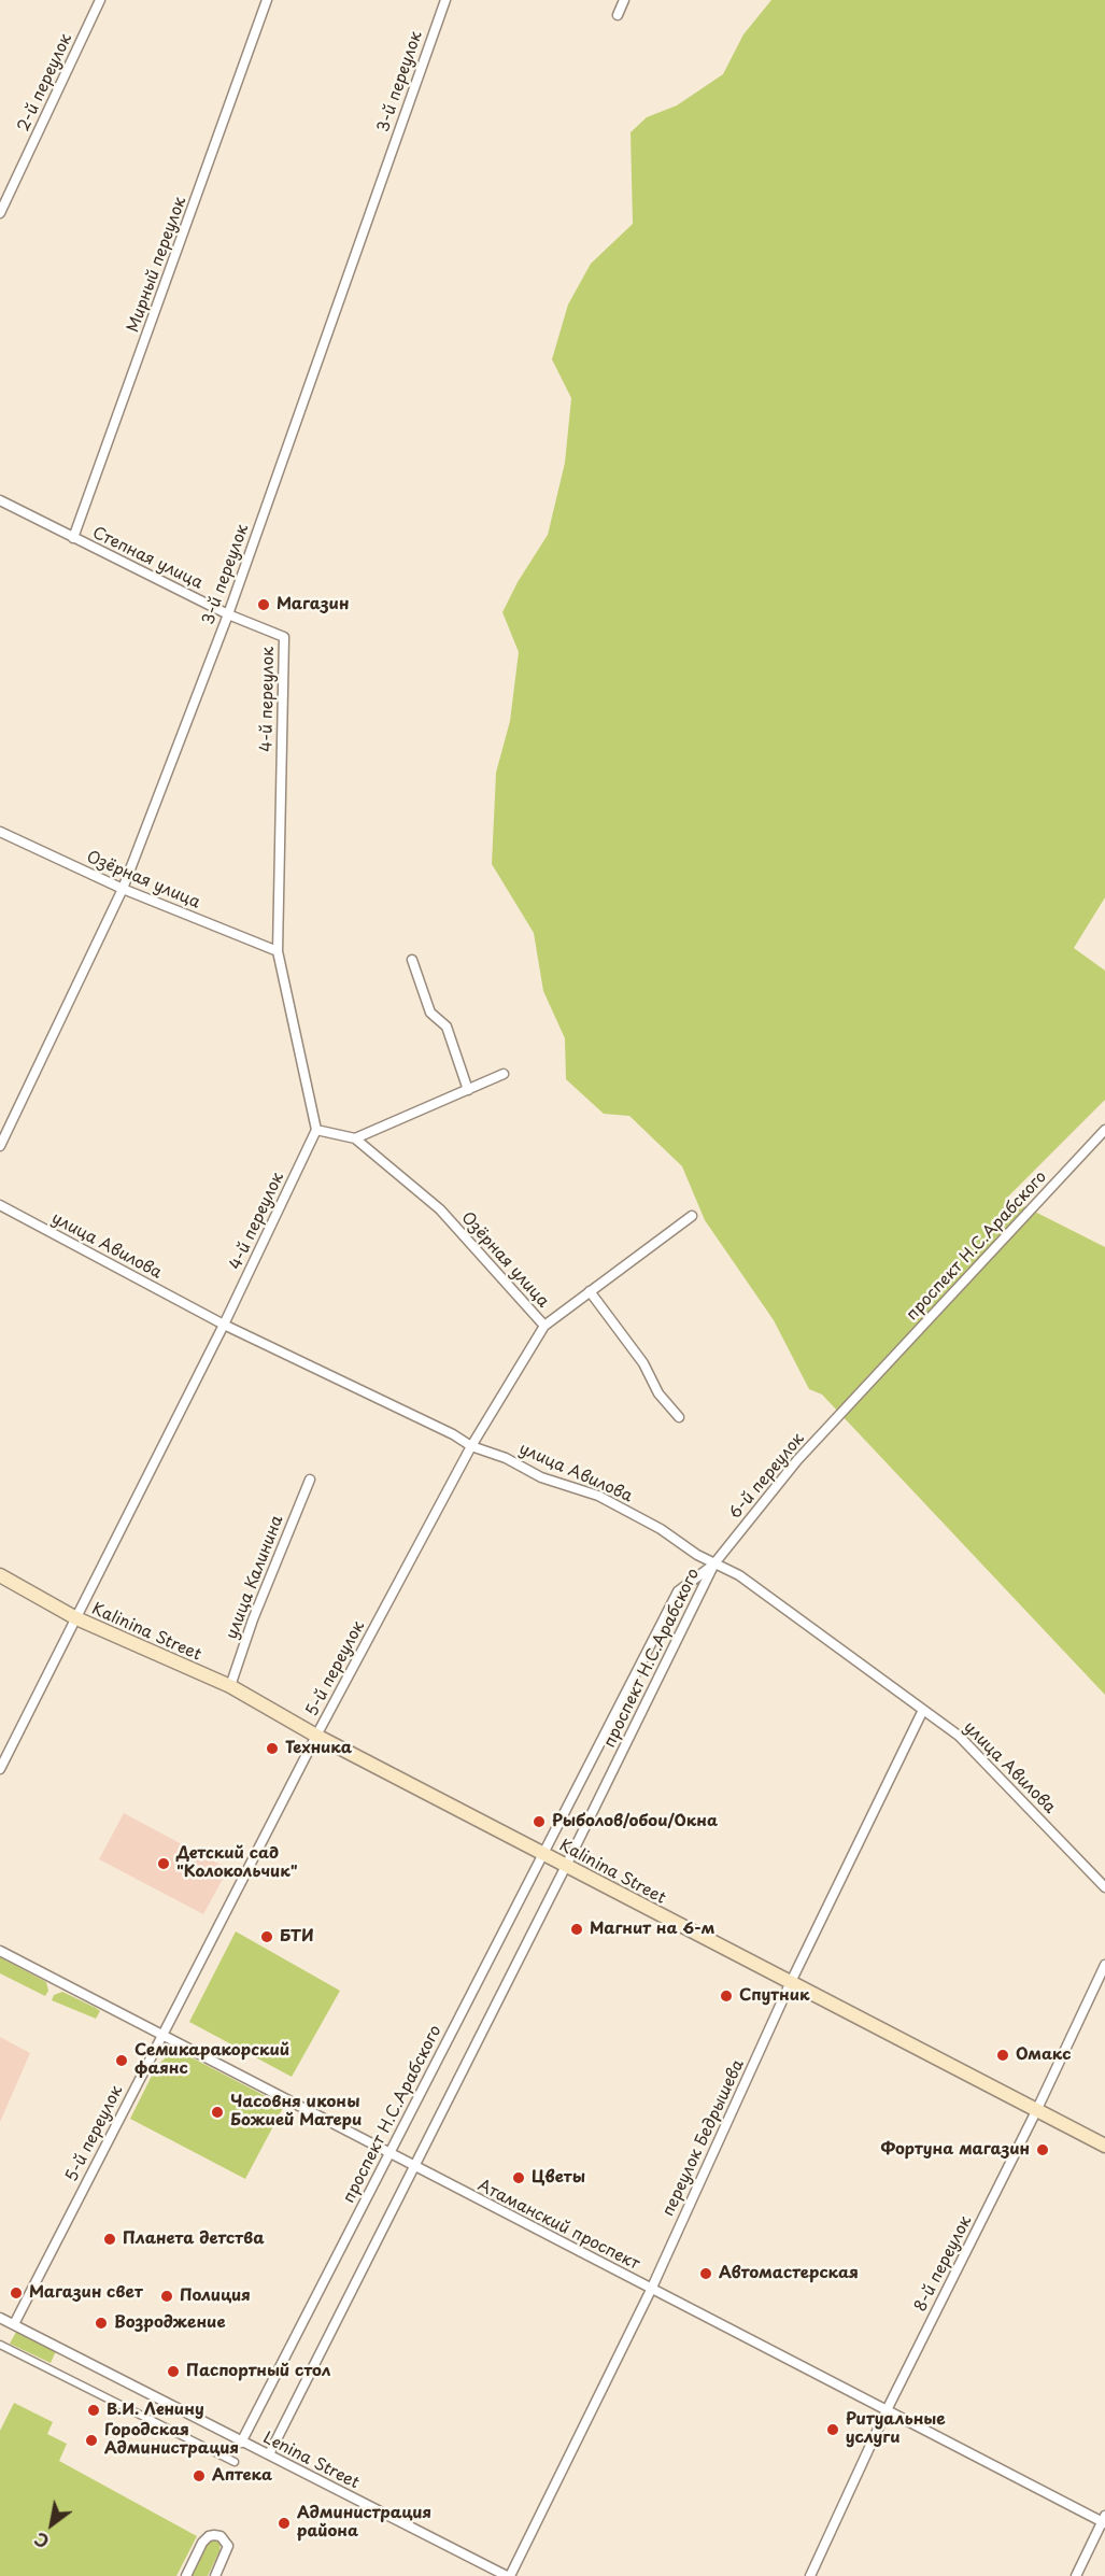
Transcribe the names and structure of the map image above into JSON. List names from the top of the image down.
{
  "streets": {
    "main road": ["Kalinina Street"],
    "street": [
      "3-й переулок",
      "2-й переулок",
      "Мирный переулок",
      "Степная улица",
      "4-й переулок",
      "Озёрная улица",
      "улица Авилова",
      "проспект Н.С.Арабского",
      "6-й переулок",
      "улица Калинина",
      "5-й переулок",
      "переулок Бедрышева",
      "Атаманский проспект",
      "8-й переулок",
      "Lenina Street"
    ]
  },
  "crossings": [
    ["3-й переулок", "Степная улица"],
    ["3-й переулок", "Озёрная улица"],
    ["Мирный переулок", "Степная улица"],
    ["Степная улица", "4-й переулок"],
    ["4-й переулок", "Озёрная улица"],
    ["4-й переулок", "улица Авилова"],
    ["4-й переулок", "Kalinina Street"],
    ["Озёрная улица", "5-й переулок"],
    ["улица Авилова", "проспект Н.С.Арабского"],
    ["улица Авилова", "6-й переулок"],
    ["улица Авилова", "5-й переулок"],
    ["улица Авилова", "переулок Бедрышева"],
    ["проспект Н.С.Арабского", "6-й переулок"],
    ["проспект Н.С.Арабского", "Kalinina Street"],
    ["проспект Н.С.Арабского", "Атаманский проспект"],
    ["проспект Н.С.Арабского", "Lenina Street"],
    ["улица Калинина", "Kalinina Street"],
    ["Kalinina Street", "5-й переулок"],
    ["Kalinina Street", "переулок Бедрышева"],
    ["Kalinina Street", "8-й переулок"],
    ["5-й переулок", "Атаманский проспект"],
    ["5-й переулок", "Lenina Street"],
    ["переулок Бедрышева", "Атаманский проспект"],
    ["переулок Бедрышева", "Lenina Street"],
    ["Атаманский проспект", "8-й переулок"]
  ],
  "places": [
    "Магазин",
    "Техника",
    "Рыболов/обои/Окна",
    "Детский сад \"Колокольчик\"",
    "Магнит на 6-м",
    "БТИ",
    "Спутник",
    "Омакс",
    "Семикаракорский фаянс",
    "Часовня иконы Божией Матери",
    "Фортуна магазин",
    "Цветы",
    "Планета детства",
    "Автомастерская",
    "Магазин свет",
    "Полиция",
    "Возроджение",
    "Паспортный стол",
    "В.И. Ленину",
    "Ритуальные услуги",
    "Городская Администрация",
    "Аптека",
    "Администрация района"
  ],
  "north": "bottom left"
}
